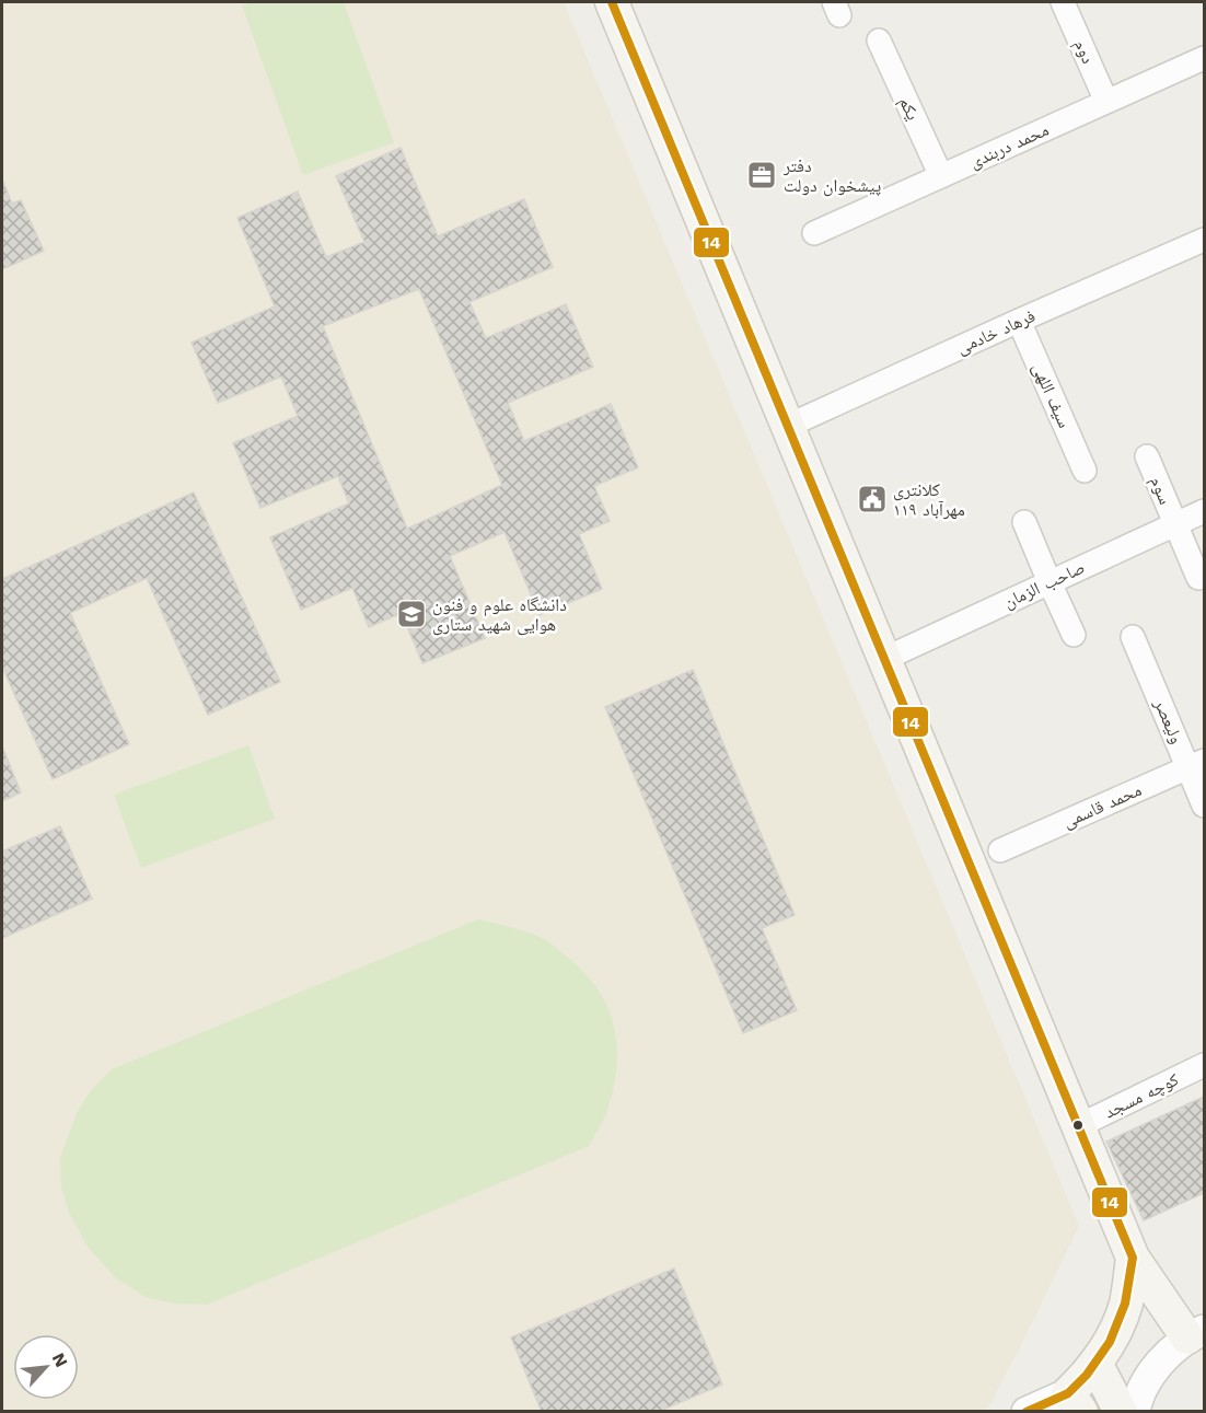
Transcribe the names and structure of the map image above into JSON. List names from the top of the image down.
{
  "streets": {
    "street": [
      "دوم",
      "یکم",
      "محمد دربندی",
      "فرهاد خادمی",
      "سیف اللهی",
      "سوم",
      "صاحب الزمان",
      "ولیعصر",
      "محمد قاسمی",
      "کوچه مسجد"
    ]
  },
  "crossings": [
    ["دوم", "محمد دربندی"],
    ["یکم", "محمد دربندی"],
    ["فرهاد خادمی", "سیف اللهی"],
    ["سوم", "صاحب الزمان"],
    ["ولیعصر", "محمد قاسمی"]
  ],
  "places": {
    "office": ["دفتر پیشخوان دولت"],
    "public building": ["کلانتری ۱۱۹ مهرآباد"],
    "school or university": ["دانشگاه علوم و فنون هوایی شهید ستاری"]
  },
  "lines": ["transit line 14"],
  "north": "top right"
}
